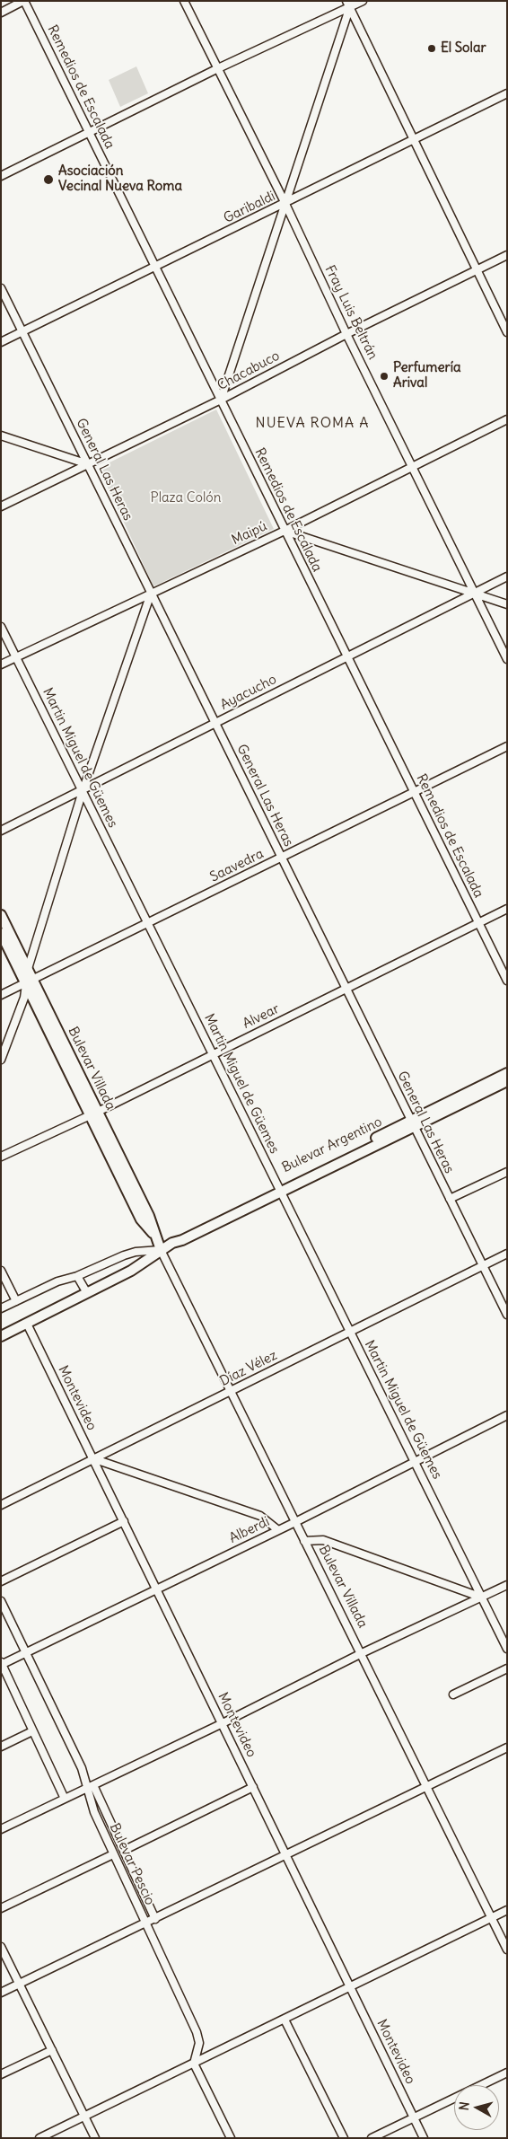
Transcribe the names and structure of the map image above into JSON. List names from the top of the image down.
{
  "streets": {
    "main road": ["Bulevar Villada", "Bulevar Argentino"],
    "street": [
      "Remedios de Escalada",
      "Garibaldi",
      "Fray Luis Beltrán",
      "Chacabuco",
      "General Las Heras",
      "Maipú",
      "Ayacucho",
      "Martin Miguel de Güemes",
      "Saavedra",
      "Alvear",
      "Díaz Vélez",
      "Montevideo",
      "Alberdi",
      "Bulevar Pescio"
    ]
  },
  "crossings": [
    ["Remedios de Escalada", "Garibaldi"],
    ["Remedios de Escalada", "Chacabuco"],
    ["Remedios de Escalada", "Maipú"],
    ["Remedios de Escalada", "Ayacucho"],
    ["Remedios de Escalada", "Saavedra"],
    ["Remedios de Escalada", "Alvear"],
    ["Garibaldi", "Fray Luis Beltrán"],
    ["Garibaldi", "General Las Heras"],
    ["Fray Luis Beltrán", "Chacabuco"],
    ["Fray Luis Beltrán", "Maipú"],
    ["Fray Luis Beltrán", "Ayacucho"],
    ["Chacabuco", "General Las Heras"],
    ["General Las Heras", "Maipú"],
    ["General Las Heras", "Ayacucho"],
    ["General Las Heras", "Saavedra"],
    ["General Las Heras", "Alvear"],
    ["General Las Heras", "Bulevar Argentino"],
    ["General Las Heras", "Díaz Vélez"],
    ["Maipú", "Martin Miguel de Güemes"],
    ["Ayacucho", "Martin Miguel de Güemes"],
    ["Martin Miguel de Güemes", "Saavedra"],
    ["Martin Miguel de Güemes", "Alvear"],
    ["Martin Miguel de Güemes", "Bulevar Argentino"],
    ["Martin Miguel de Güemes", "Díaz Vélez"],
    ["Martin Miguel de Güemes", "Alberdi"],
    ["Saavedra", "Bulevar Villada"],
    ["Alvear", "Bulevar Villada"],
    ["Bulevar Villada", "Bulevar Argentino"],
    ["Bulevar Villada", "Díaz Vélez"],
    ["Bulevar Villada", "Alberdi"],
    ["Bulevar Argentino", "Montevideo"],
    ["Díaz Vélez", "Montevideo"],
    ["Montevideo", "Alberdi"],
    ["Alberdi", "Bulevar Pescio"]
  ],
  "districts": ["NUEVA ROMA A"],
  "parks": ["Plaza Colón"],
  "places": ["El Solar", "Asociación Vecinal Nueva Roma", "Perfumería Arival"],
  "north": "left"
}
